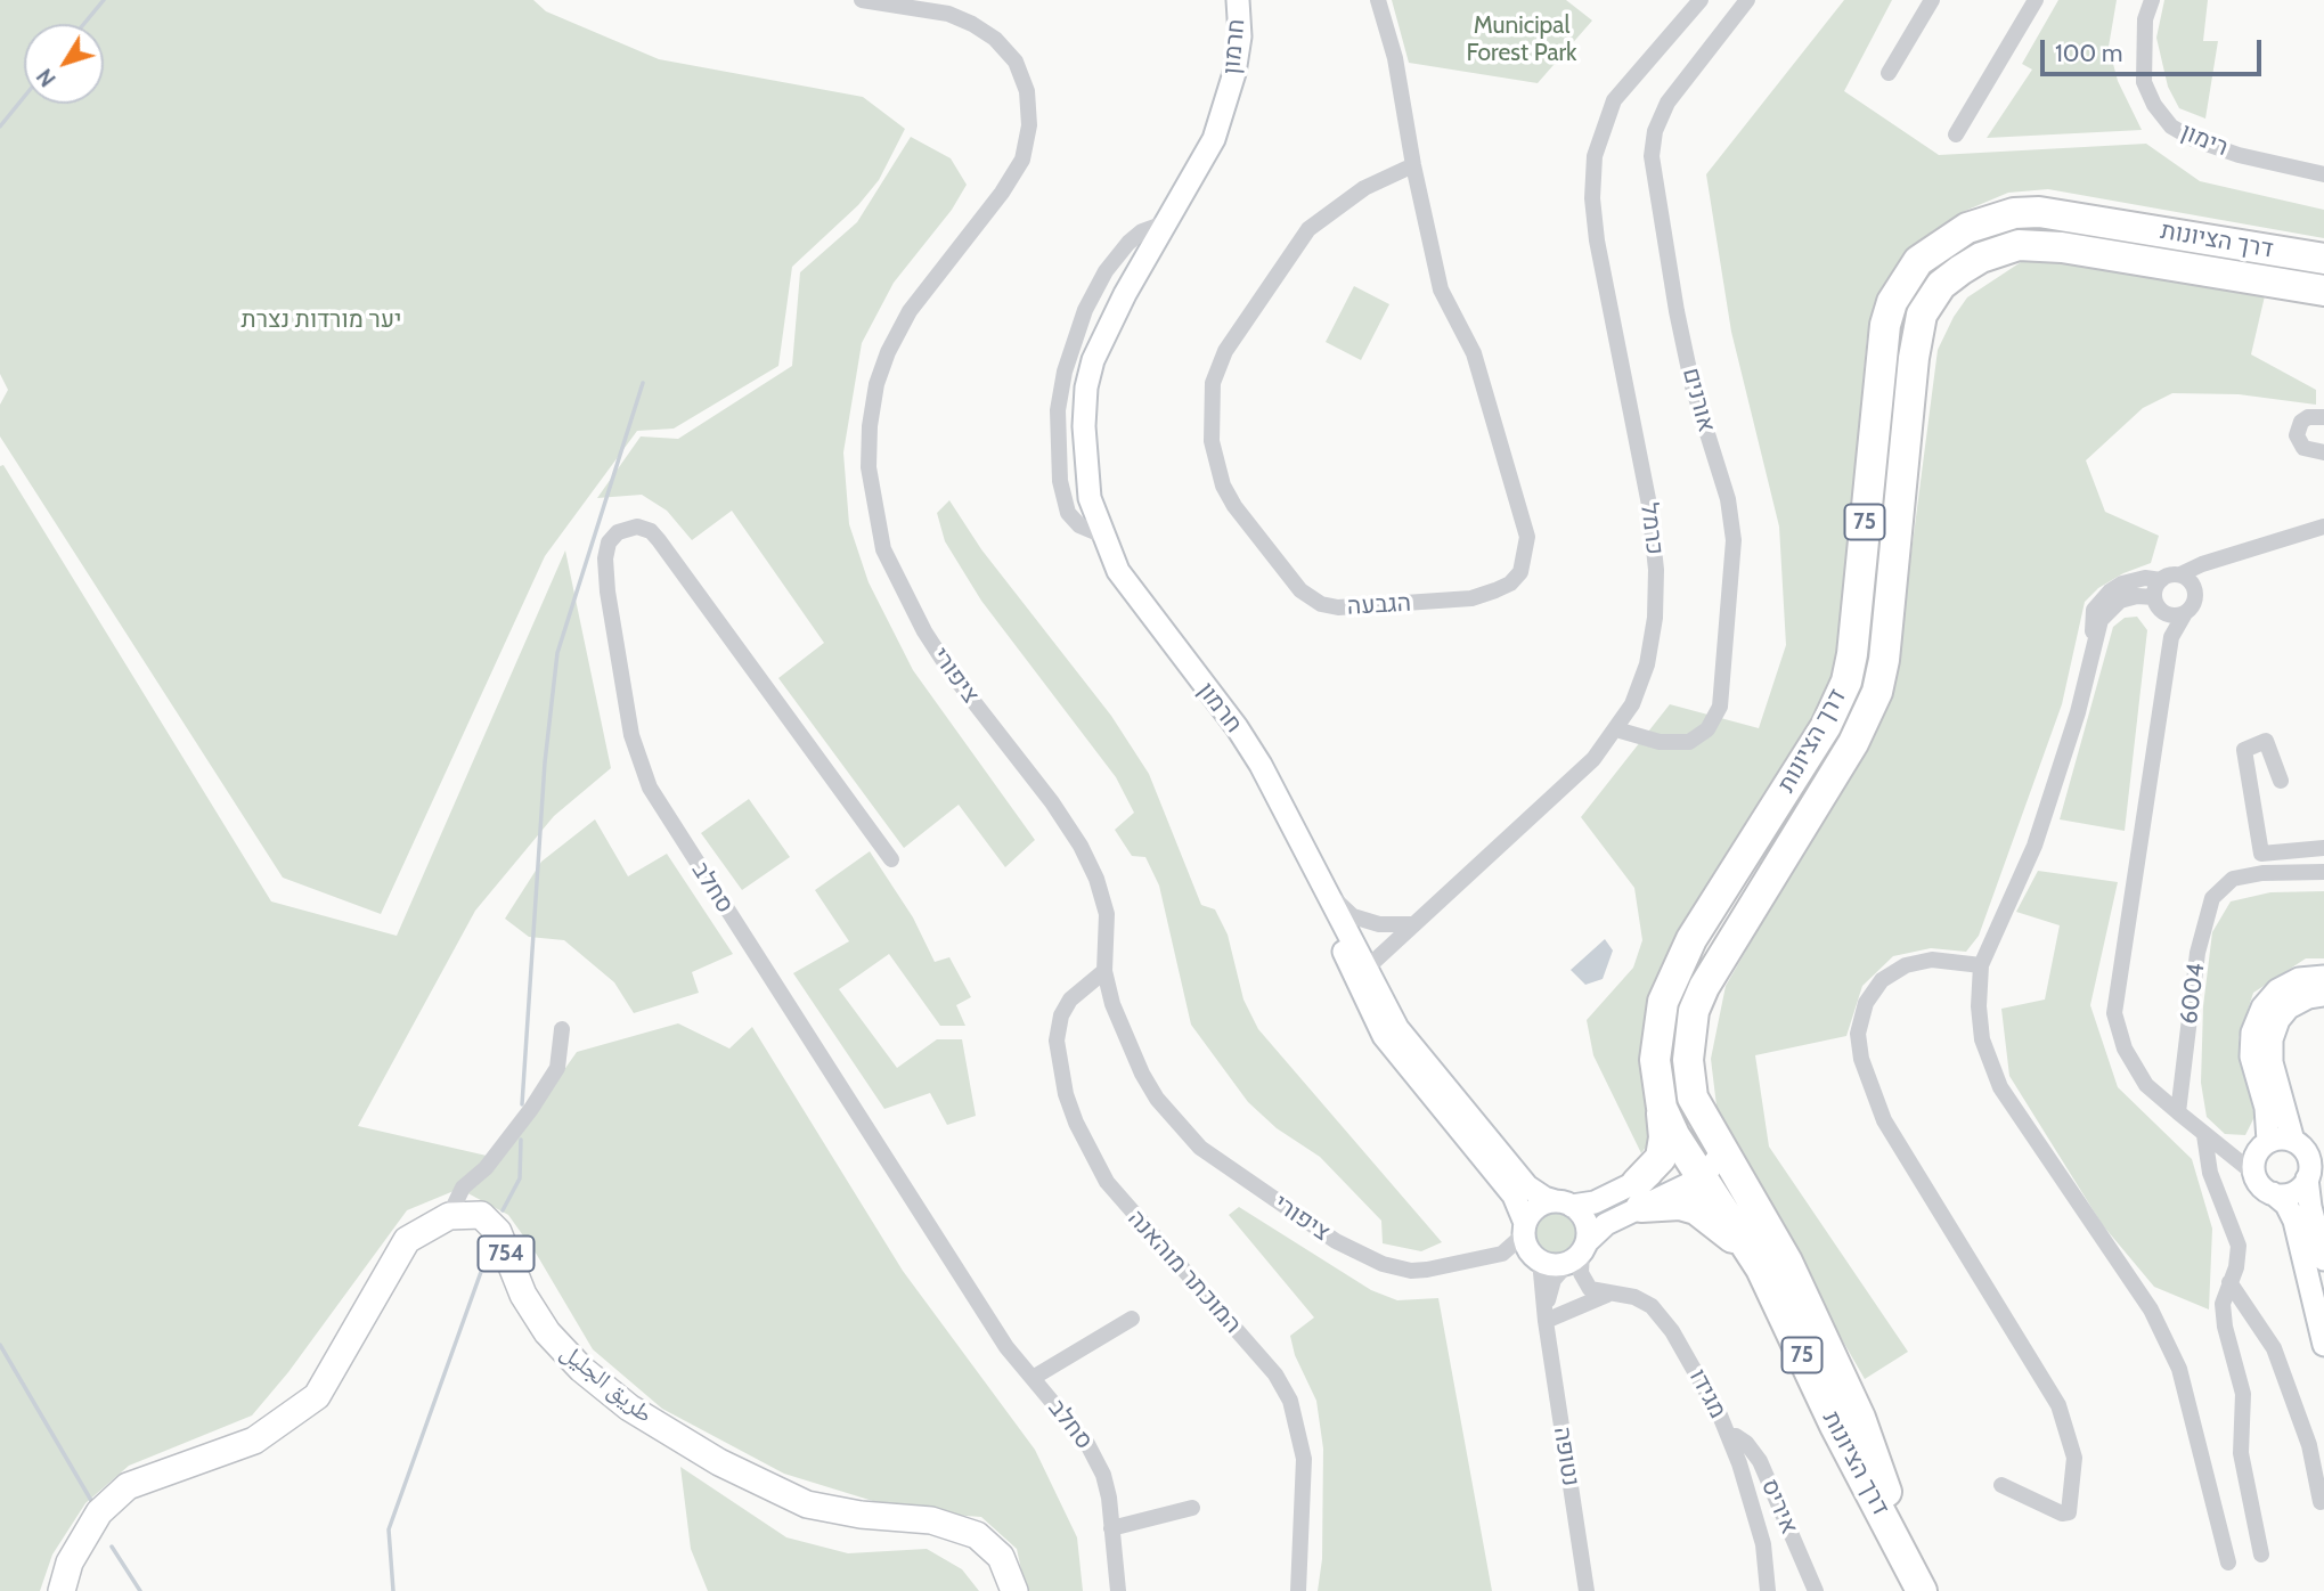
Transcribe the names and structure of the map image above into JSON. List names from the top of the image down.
{
  "streets": {
    "highway": ["דרך הציונות", "75"],
    "main road": ["754", "طريق الجليل"],
    "street": [
      "חרמון",
      "רימון",
      "אורנים",
      "כרמל",
      "הגבעה",
      "ציפורי",
      "סחלב",
      "6004",
      "המוכתר מוהאנה",
      "מגידו",
      "נטופה",
      "איריס"
    ]
  },
  "crossings": [
    ["חרמון", "כרמל"],
    ["חרמון", "ציפורי"],
    ["חרמון", "נטופה"],
    ["אורנים", "כרמל"],
    ["ציפורי", "המוכתר מוהאנה"],
    ["ציפורי", "נטופה"],
    ["754", "طريق الجليل"],
    ["מגידו", "איריס"]
  ],
  "parks": ["Municipal Forest Park", "יער מורדות נצרת"],
  "scale_bar": "100 m",
  "north": "bottom left"
}
